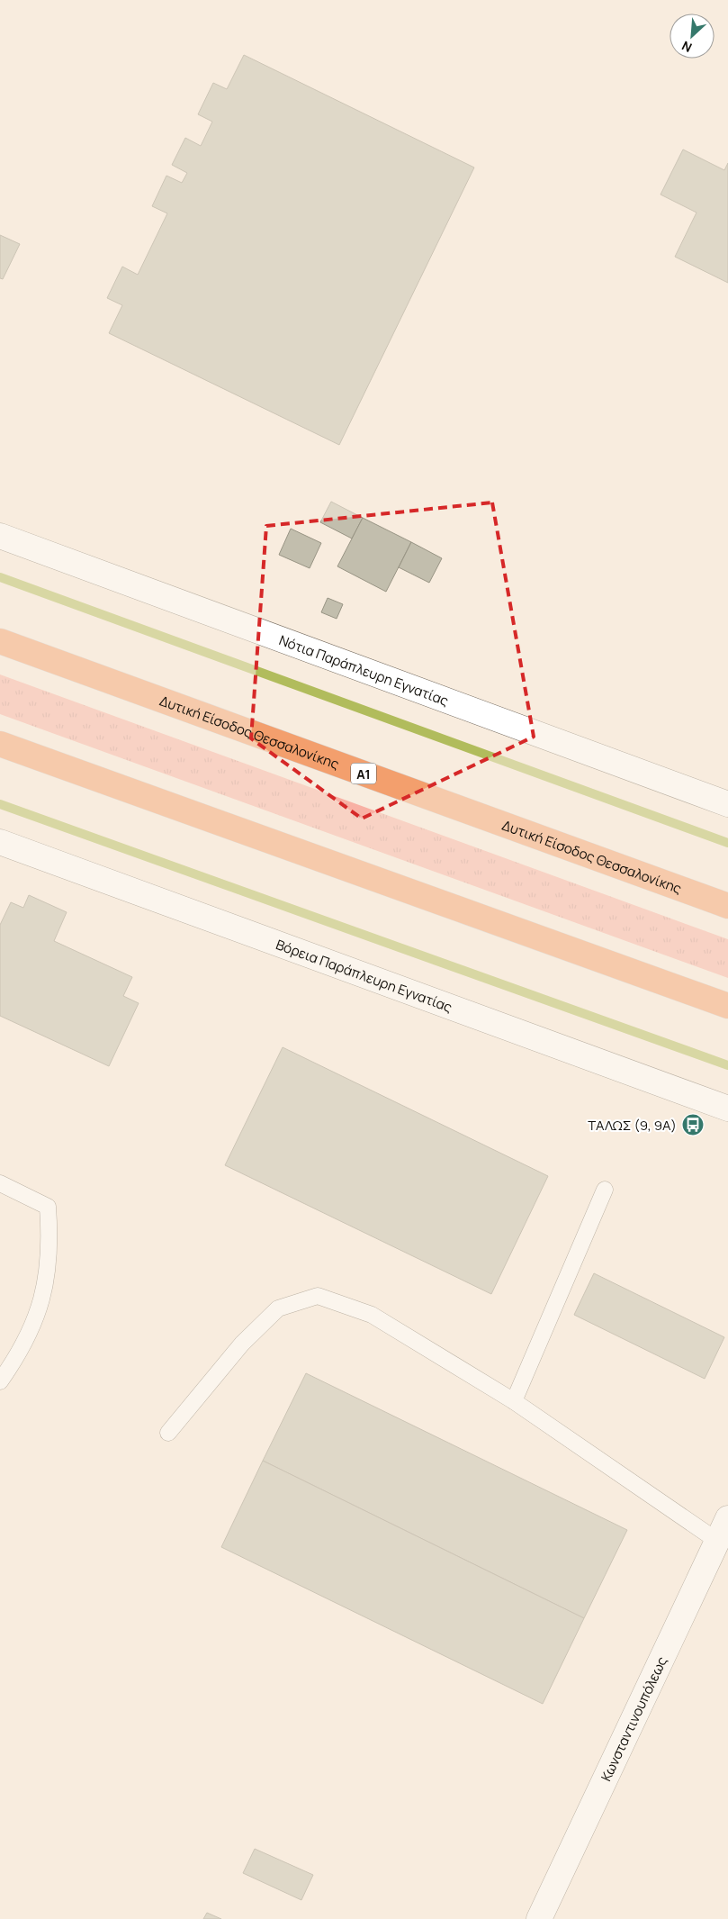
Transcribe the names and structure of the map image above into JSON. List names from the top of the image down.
{
  "streets": {
    "highway": ["Δυτική Είσοδος Θεσσαλονίκης", "Α1"],
    "street": ["Νότια Παράπλευρη Εγνατίας", "Βόρεια Παράπλευρη Εγνατίας", "Κωνσταντινουπόλεως"]
  },
  "places": {
    "bus stop": ["ΤΑΛΩΣ (9, 9Α)"]
  },
  "north": "bottom left"
}
